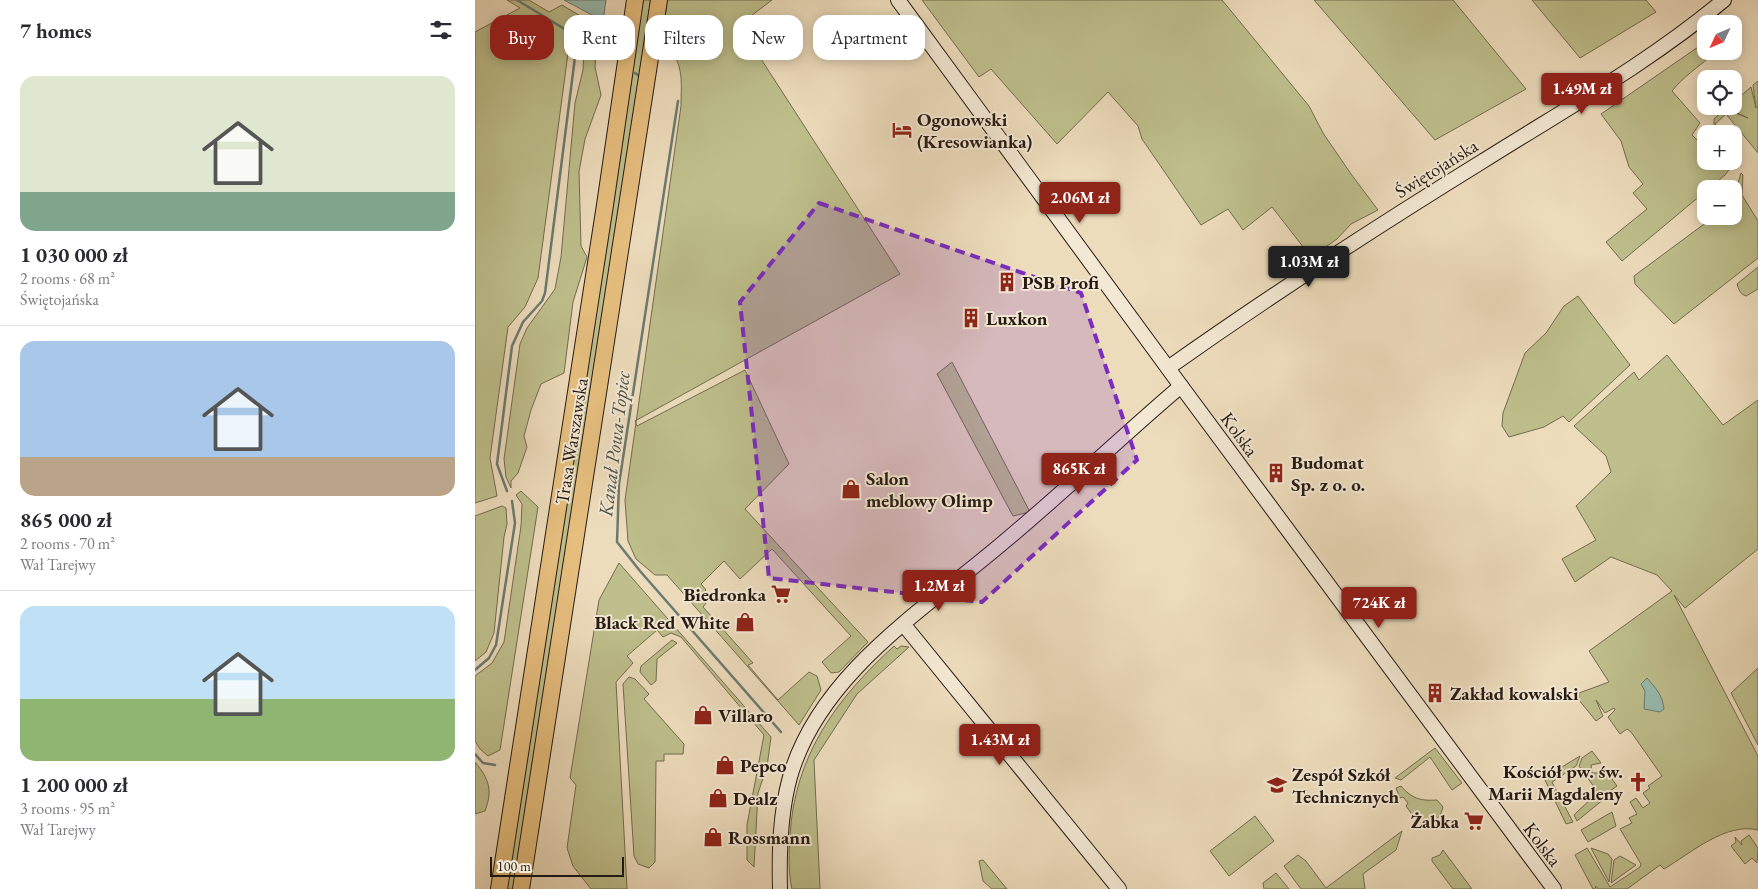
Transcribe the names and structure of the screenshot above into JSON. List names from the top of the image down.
{
  "streets": {
    "main road": ["Trasa Warszawska"],
    "street": ["Świętojańska", "Kolska"]
  },
  "crossings": [
    ["Świętojańska", "Kolska"]
  ],
  "water": ["Kanał Powa-Topiec"],
  "places": {
    "hotel": ["Ogonowski (Kresowianka)"],
    "building": [
      "PSB Profi",
      "Luxkon",
      "Budomat Sp. z o. o.",
      "Zakład kowalski"
    ],
    "shop": [
      "Salon meblowy Olimp",
      "Black Red White",
      "Villaro",
      "Pepco",
      "Dealz",
      "Rossmann"
    ],
    "supermarket": ["Biedronka", "Żabka"],
    "church": ["Kościół pw. św. Marii Magdaleny"],
    "school or university": ["Zespół Szkół Technicznych"]
  },
  "scale_bar": "100 m",
  "north": "bottom left",
  "page": {
    "heading": "7 homes",
    "map_buttons": ["+", "−"],
    "chip": [
      "Buy",
      "Rent",
      "Filters",
      "New",
      "Apartment"
    ],
    "list": [
      {
        "name": "1 030 000 zł",
        "note": "2 rooms · 68 m² · Świętojańska"
      },
      {
        "name": "865 000 zł",
        "note": "2 rooms · 70 m² · Wał Tarejwy"
      },
      {
        "name": "1 200 000 zł",
        "note": "3 rooms · 95 m² · Wał Tarejwy"
      }
    ],
    "price": [
      "1.49M zł",
      "2.06M zł",
      "1.03M zł",
      "865K zł",
      "1.2M zł",
      "724K zł",
      "1.43M zł"
    ],
    "scale": "100 m"
  }
}
